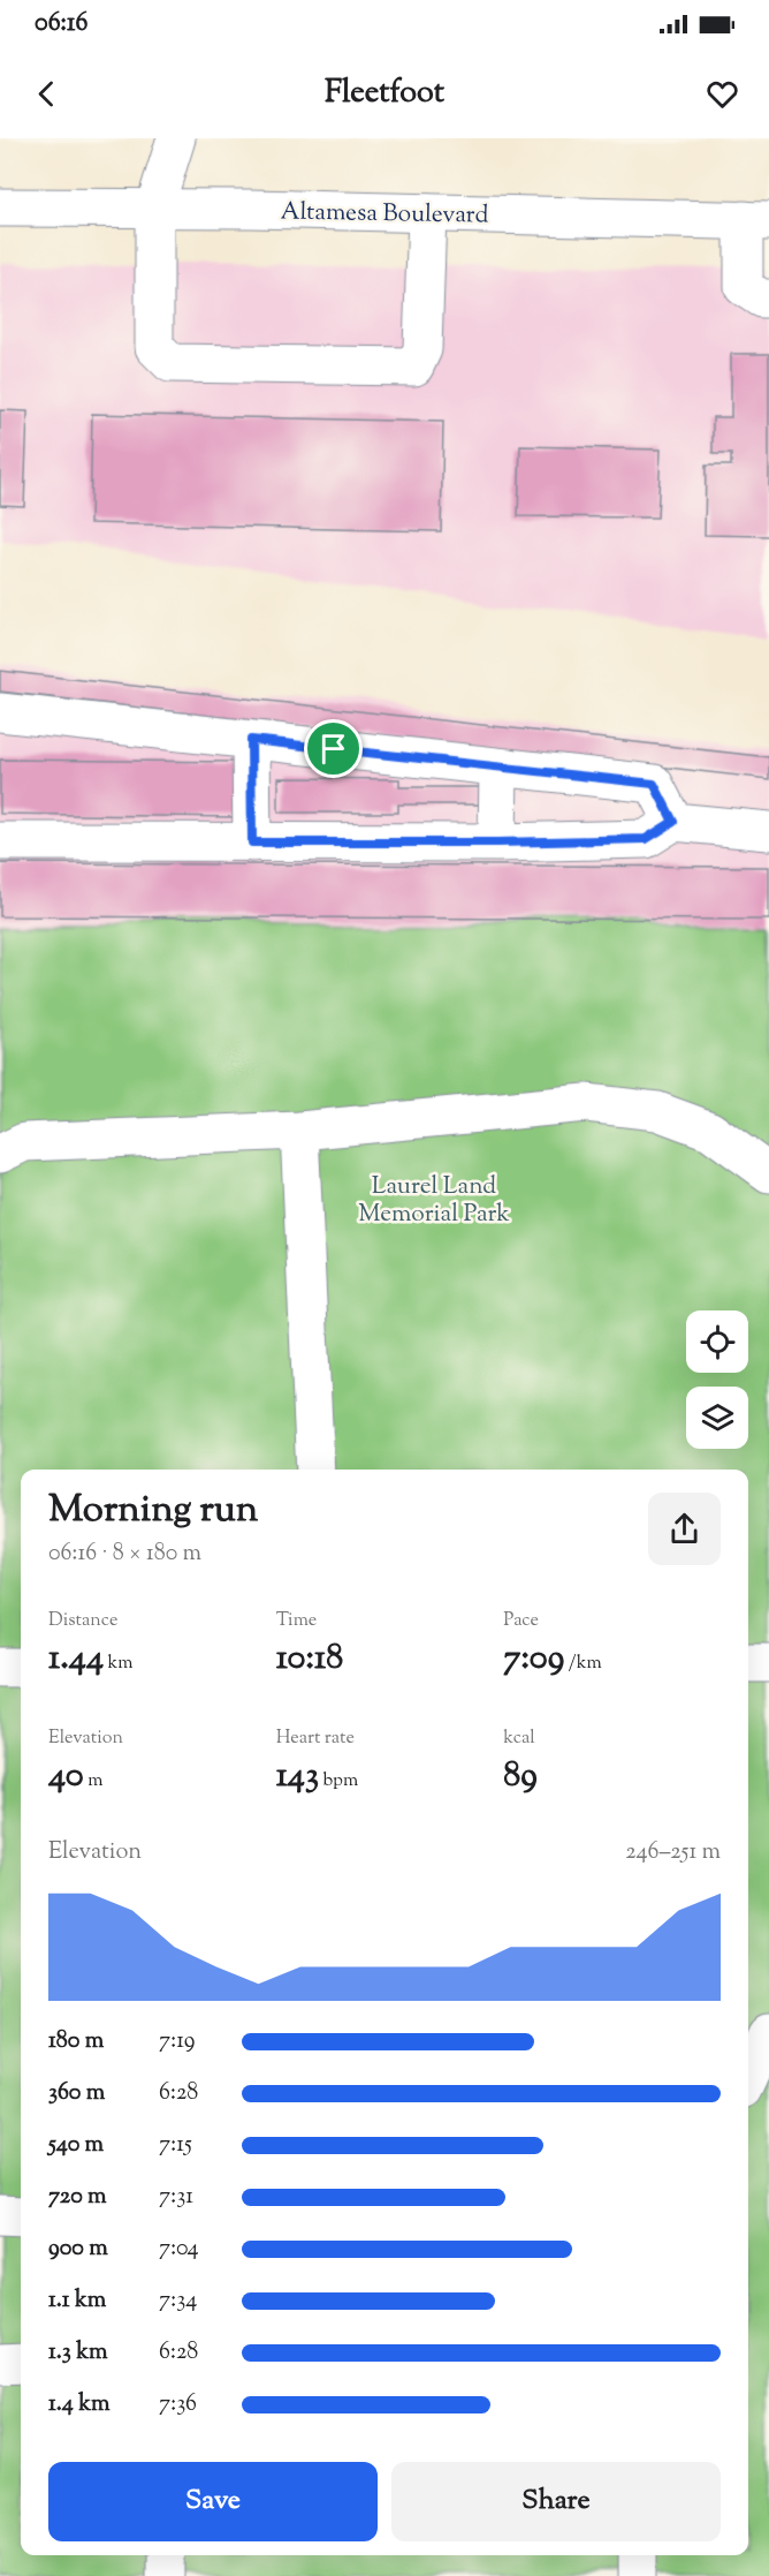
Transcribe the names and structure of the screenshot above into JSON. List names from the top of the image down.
{
  "streets": {
    "main road": ["Altamesa Boulevard"]
  },
  "parks": ["Laurel Land Memorial Park"],
  "page": {
    "status": "06:16",
    "header": "Fleetfoot",
    "heading": ["Morning run", "06:16 · 8 × 180 m"],
    "stats": [
      ["Distance", "1.44 km"],
      ["Time", "10:18"],
      ["Pace", "7:09 /km"],
      ["Elevation", "40 m"],
      ["Heart rate", "143 bpm"],
      ["kcal", "89"]
    ],
    "chart": ["Elevation", "246–251 m"],
    "list": [
      {
        "name": "180 m",
        "note": "7:19"
      },
      {
        "name": "360 m",
        "note": "6:28"
      },
      {
        "name": "540 m",
        "note": "7:15"
      },
      {
        "name": "720 m",
        "note": "7:31"
      },
      {
        "name": "900 m",
        "note": "7:04"
      },
      {
        "name": "1.1 km",
        "note": "7:34"
      },
      {
        "name": "1.3 km",
        "note": "6:28"
      },
      {
        "name": "1.4 km",
        "note": "7:36"
      }
    ],
    "buttons": ["Save", "Share"]
  }
}
